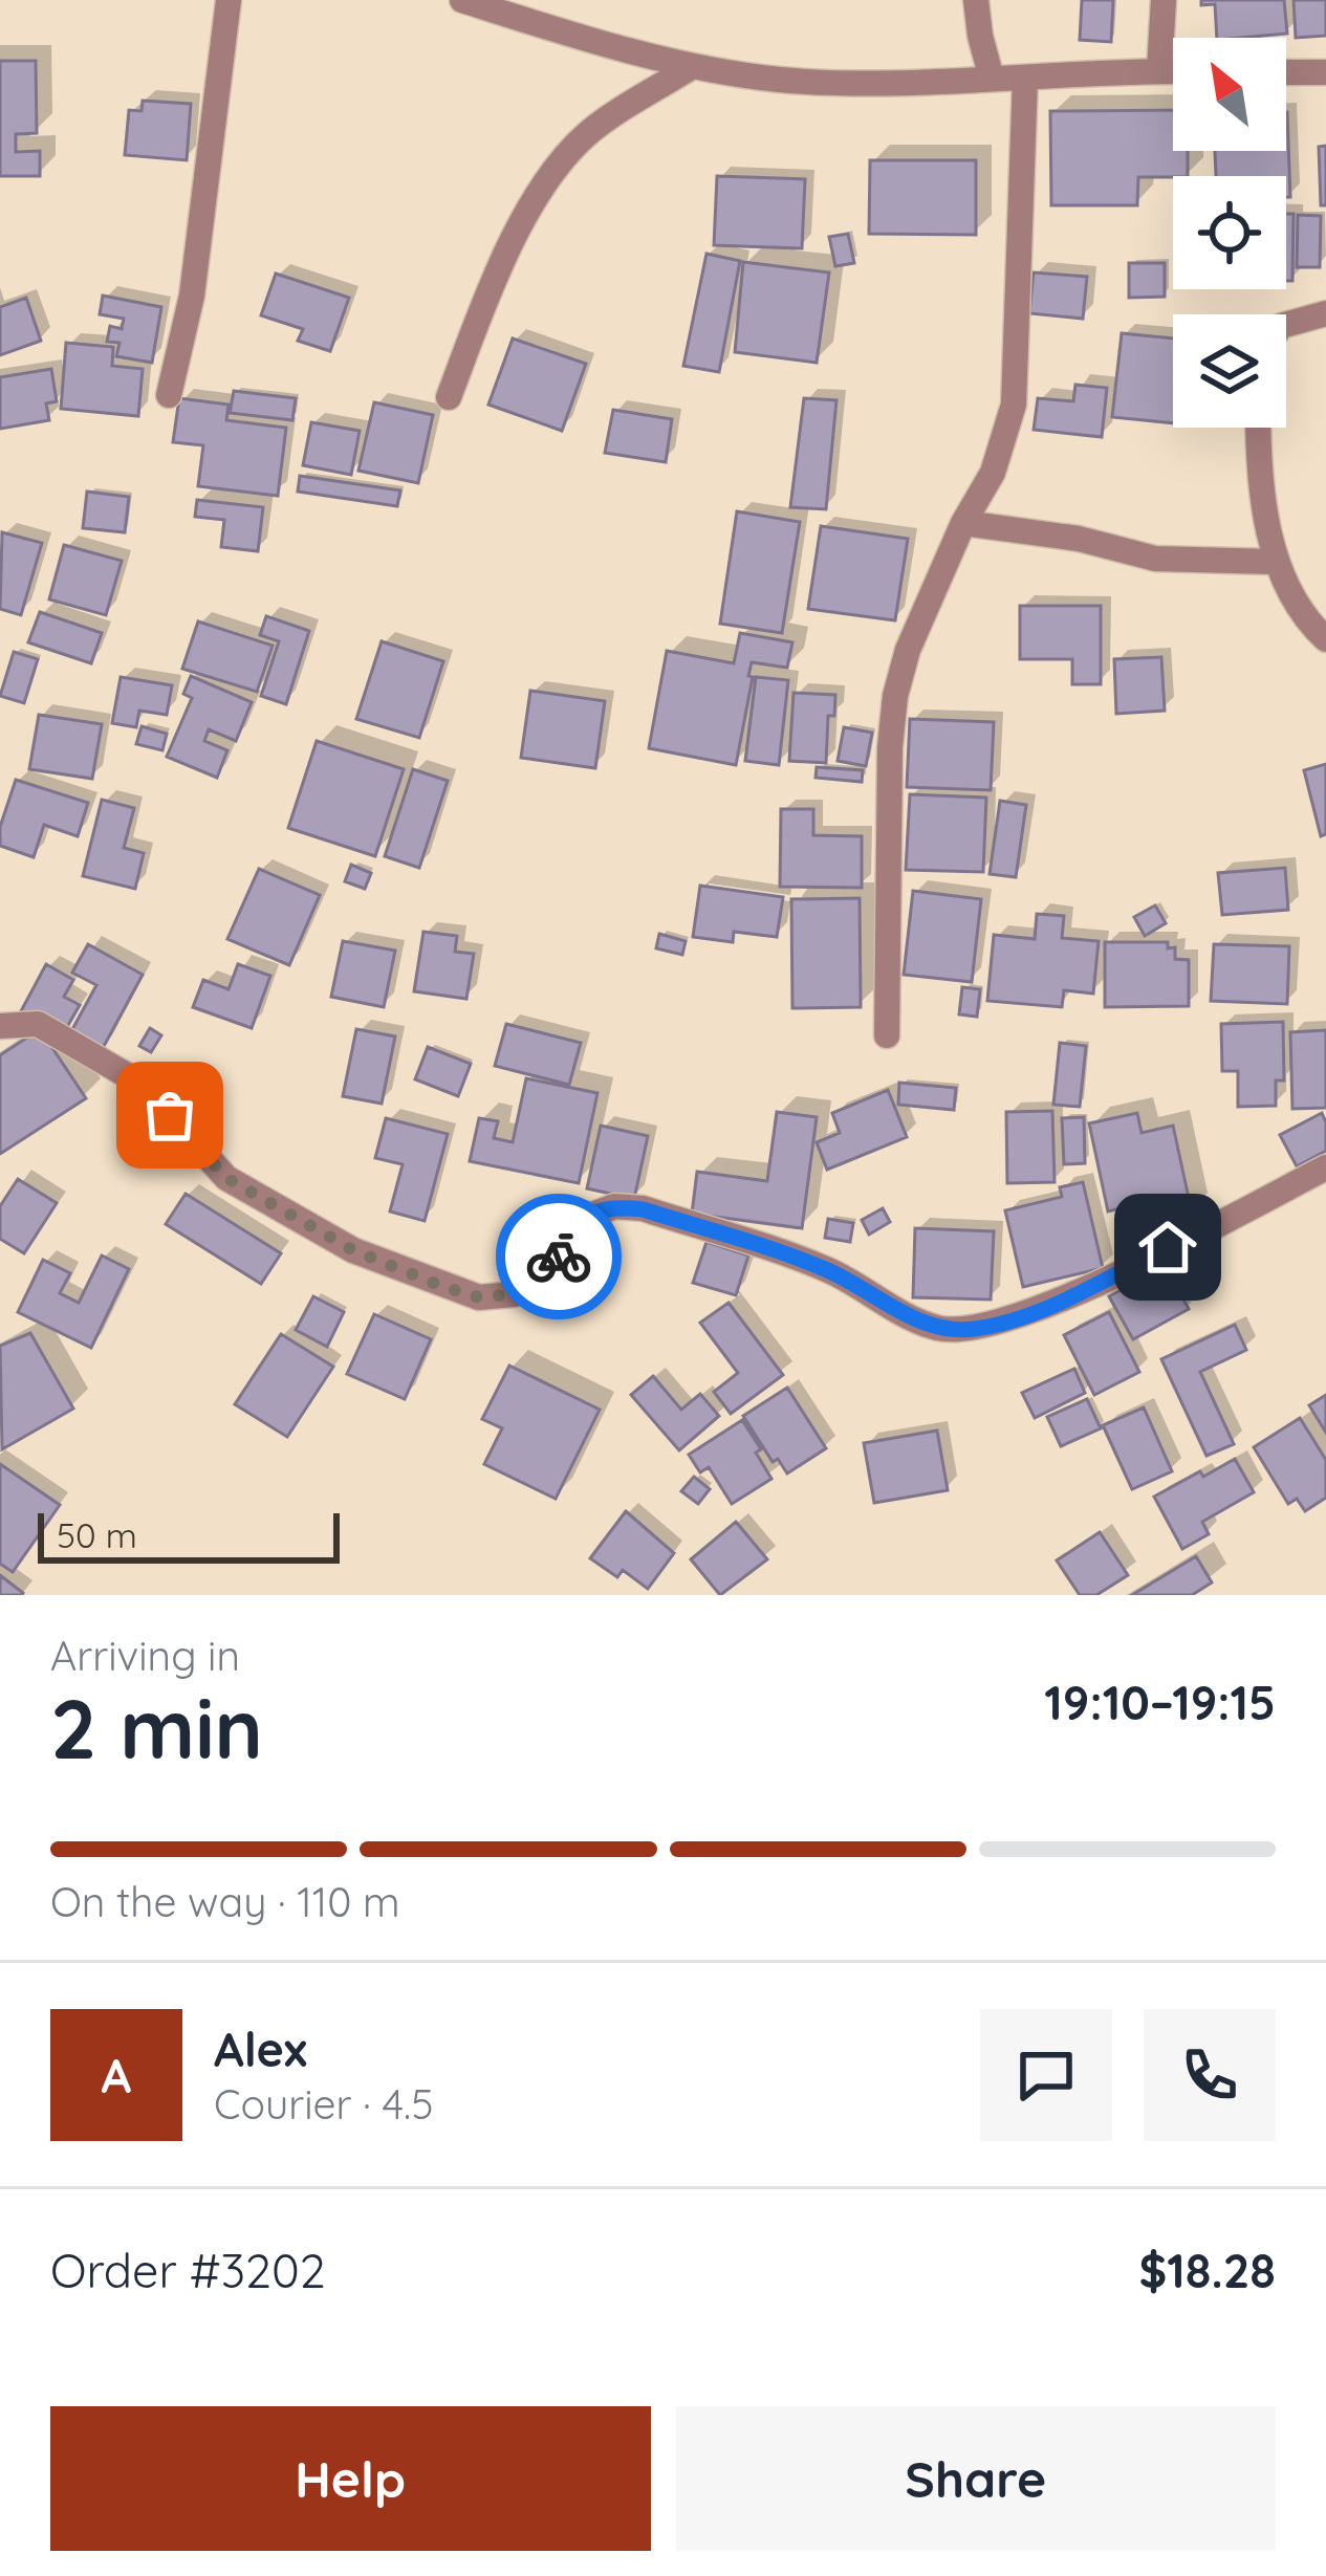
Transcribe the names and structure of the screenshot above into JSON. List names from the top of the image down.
{
  "scale_bar": "50 m",
  "north": "top left",
  "page": {
    "scale": "50 m",
    "heading": ["2 min", "Arriving in", "19:10–19:15"],
    "panel": [
      "Alex",
      "Courier · 4.5",
      "Order #3202",
      "$18.28"
    ],
    "bar": "On the way · 110 m",
    "round": "A",
    "buttons": ["Help", "Share"]
  }
}
